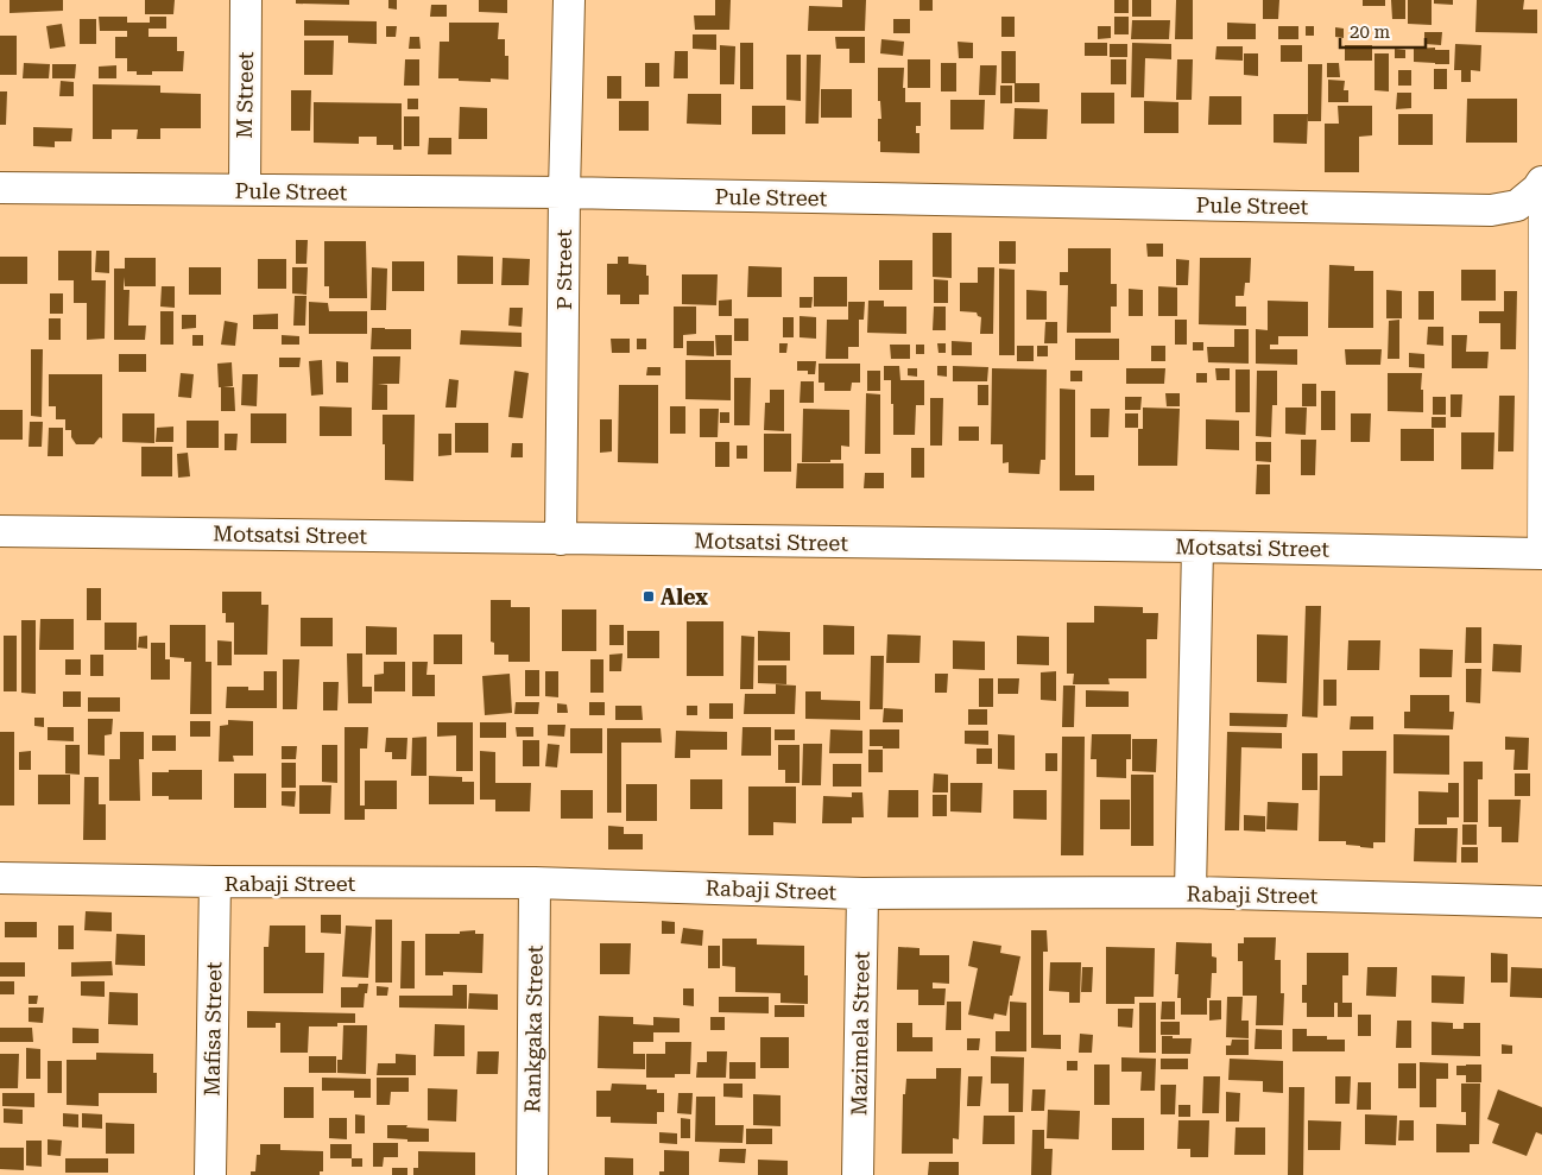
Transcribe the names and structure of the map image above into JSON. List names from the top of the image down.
{
  "streets": {
    "street": [
      "M Street",
      "Pule Street",
      "P Street",
      "Motsatsi Street",
      "Rabaji Street",
      "Mafisa Street",
      "Rankgaka Street",
      "Mazimela Street"
    ]
  },
  "crossings": [
    ["M Street", "Pule Street"],
    ["Pule Street", "P Street"],
    ["P Street", "Motsatsi Street"],
    ["Rabaji Street", "Mafisa Street"],
    ["Rabaji Street", "Rankgaka Street"],
    ["Rabaji Street", "Mazimela Street"]
  ],
  "places": {
    "transit": ["Alex"]
  },
  "scale_bar": "20 m"
}
